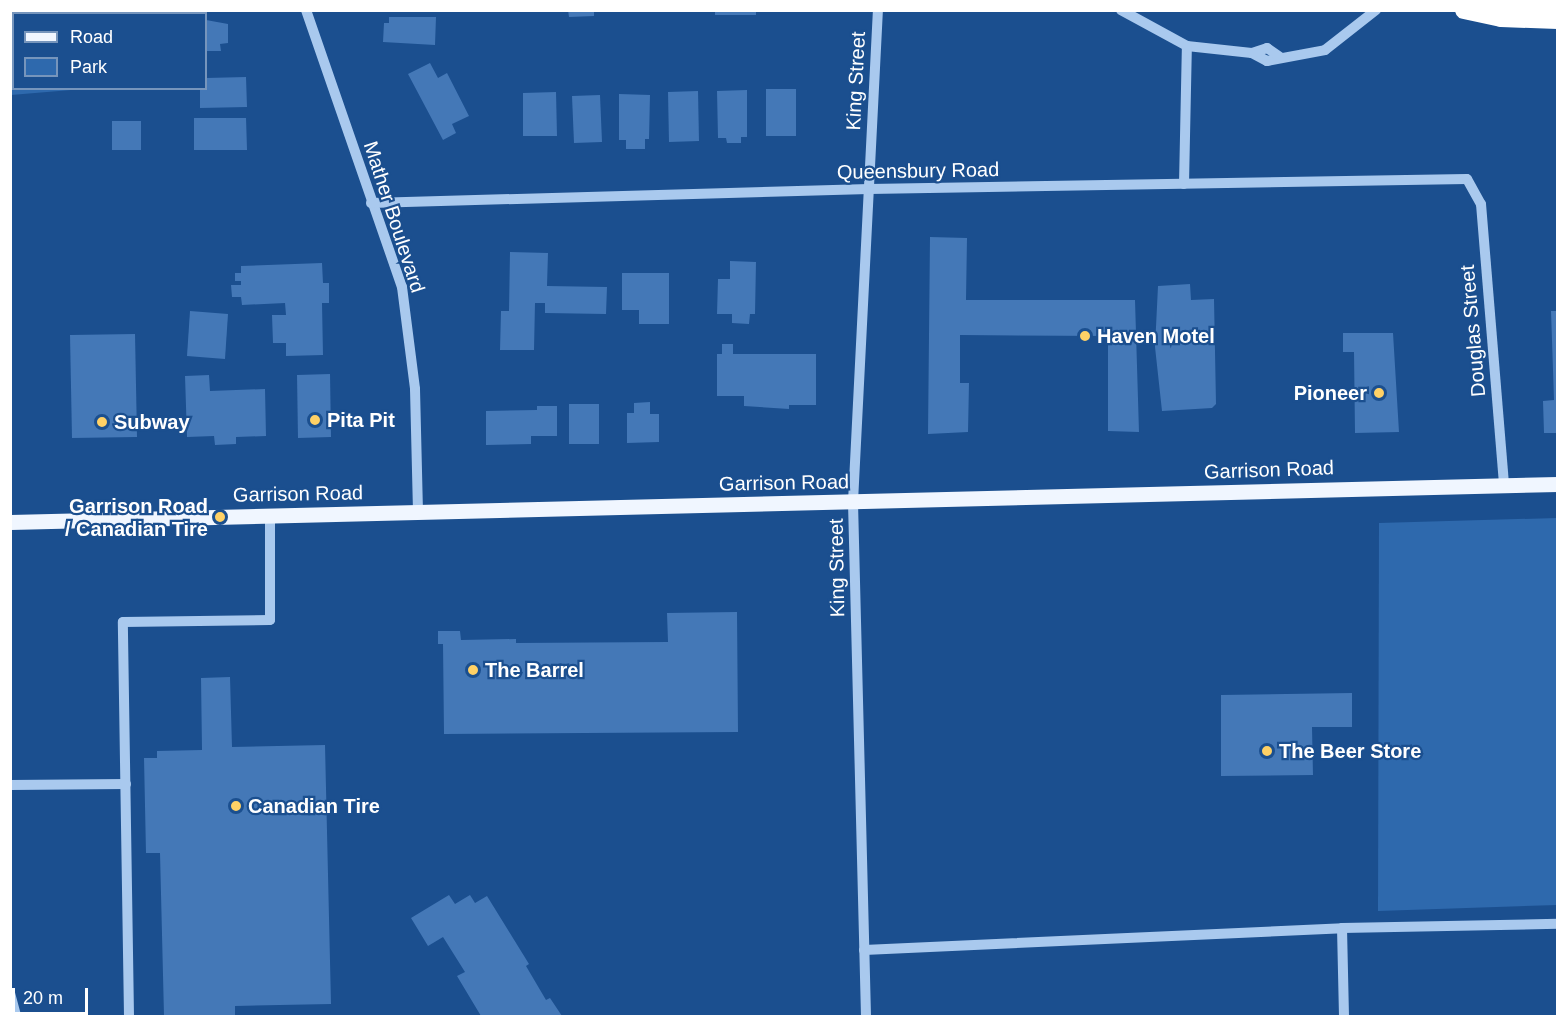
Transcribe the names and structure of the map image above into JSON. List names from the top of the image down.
{
  "streets": {
    "main road": ["Garrison Road"],
    "street": [
      "King Street",
      "Queensbury Road",
      "Mather Boulevard",
      "Douglas Street"
    ]
  },
  "crossings": [
    ["King Street", "Queensbury Road"],
    ["King Street", "Garrison Road"],
    ["Queensbury Road", "Mather Boulevard"],
    ["Queensbury Road", "Douglas Street"],
    ["Mather Boulevard", "Garrison Road"],
    ["Douglas Street", "Garrison Road"]
  ],
  "places": [
    "Haven Motel",
    "Pioneer",
    "Pita Pit",
    "Subway",
    "Garrison Road / Canadian Tire",
    "The Barrel",
    "The Beer Store",
    "Canadian Tire"
  ],
  "legend": ["Road", "Park"],
  "scale_bar": "20 m"
}
